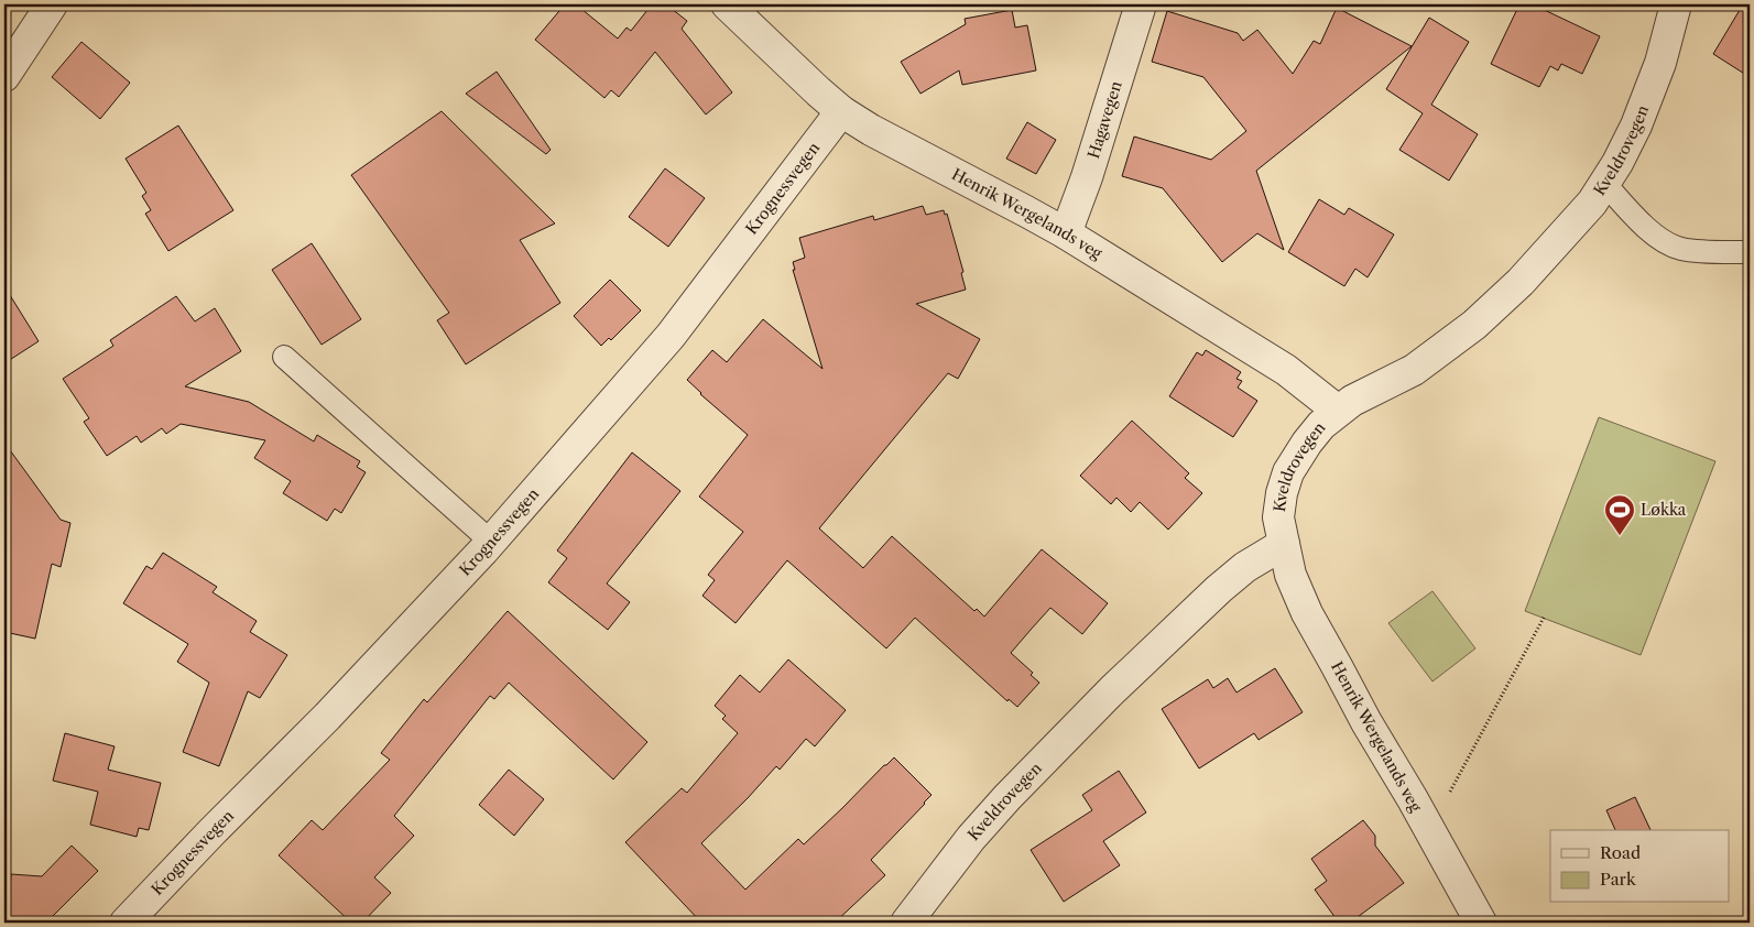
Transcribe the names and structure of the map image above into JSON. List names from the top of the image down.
{
  "streets": {
    "street": [
      "Hagavegen",
      "Kveldrovegen",
      "Krognessvegen",
      "Henrik Wergelands veg"
    ]
  },
  "crossings": [
    ["Hagavegen", "Henrik Wergelands veg"],
    ["Kveldrovegen", "Henrik Wergelands veg"],
    ["Krognessvegen", "Henrik Wergelands veg"]
  ],
  "places": {
    "sports": ["Løkka"]
  },
  "legend": ["Road", "Park"]
}
